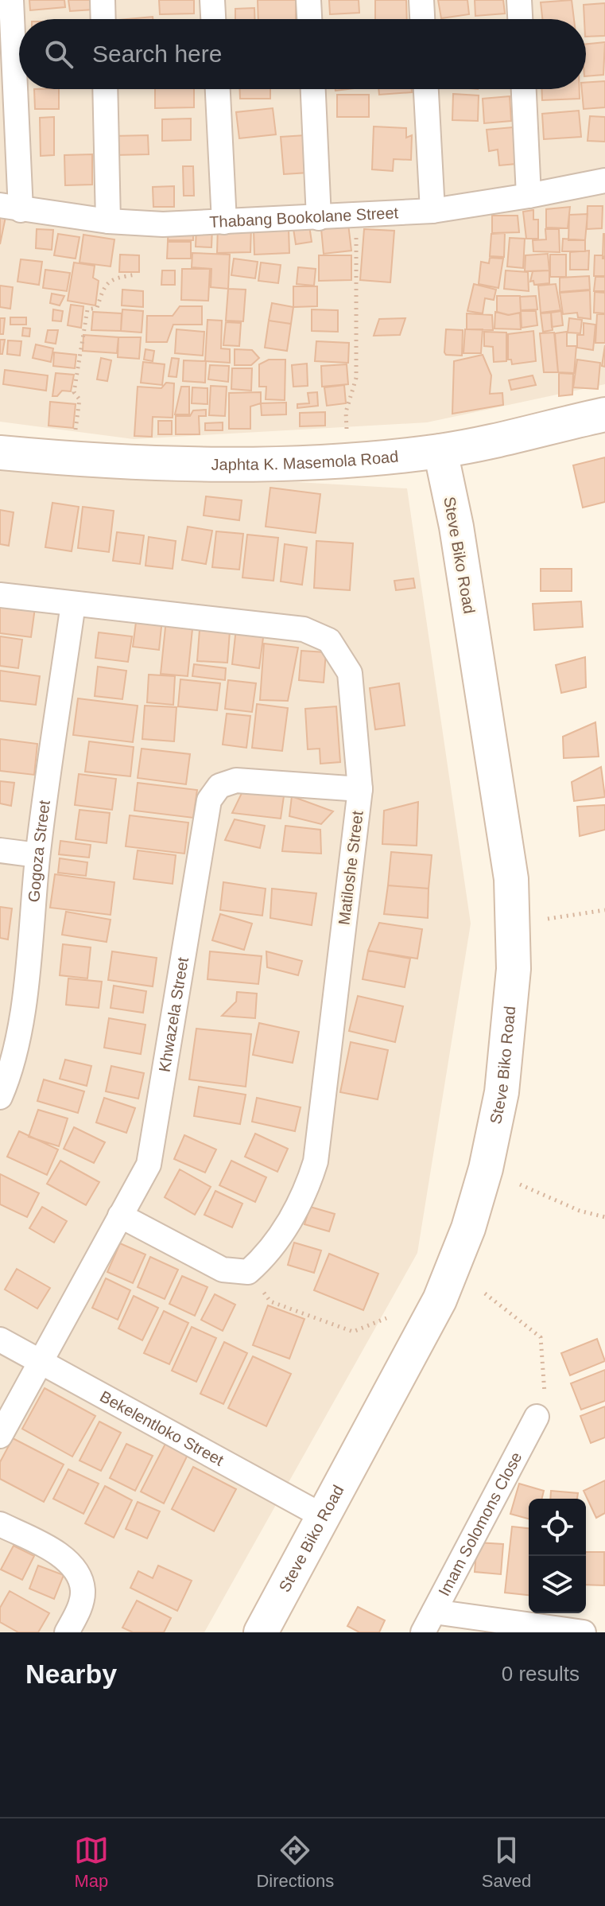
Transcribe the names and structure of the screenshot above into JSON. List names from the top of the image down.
{
  "streets": {
    "street": [
      "Thabang Bookolane Street",
      "Japhta K. Masemola Road",
      "Steve Biko Road",
      "Gogoza Street",
      "Matiloshe Street",
      "Khwazela Street",
      "Bekelentloko Street",
      "Imam Solomons Close"
    ]
  },
  "crossings": [
    ["Japhta K. Masemola Road", "Steve Biko Road"],
    ["Steve Biko Road", "Bekelentloko Street"],
    ["Gogoza Street", "Matiloshe Street"],
    ["Matiloshe Street", "Khwazela Street"],
    ["Khwazela Street", "Bekelentloko Street"]
  ],
  "page": {
    "search": "Search here",
    "heading": ["Nearby", "0 results"],
    "nav": ["Map", "Directions", "Saved"]
  }
}
